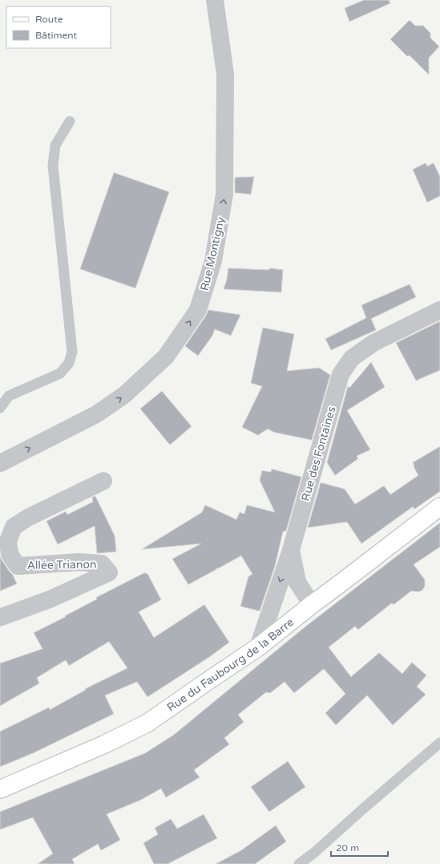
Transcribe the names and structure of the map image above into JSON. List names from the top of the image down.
{
  "streets": {
    "main road": ["Rue du Faubourg de la Barre"],
    "street": ["Rue Montigny", "Rue des Fontaines", "Allée Trianon"]
  },
  "crossings": [
    ["Rue des Fontaines", "Rue du Faubourg de la Barre"]
  ],
  "one_way": ["Rue Montigny"],
  "legend": ["Route", "Bâtiment"],
  "scale_bar": "20 m"
}
